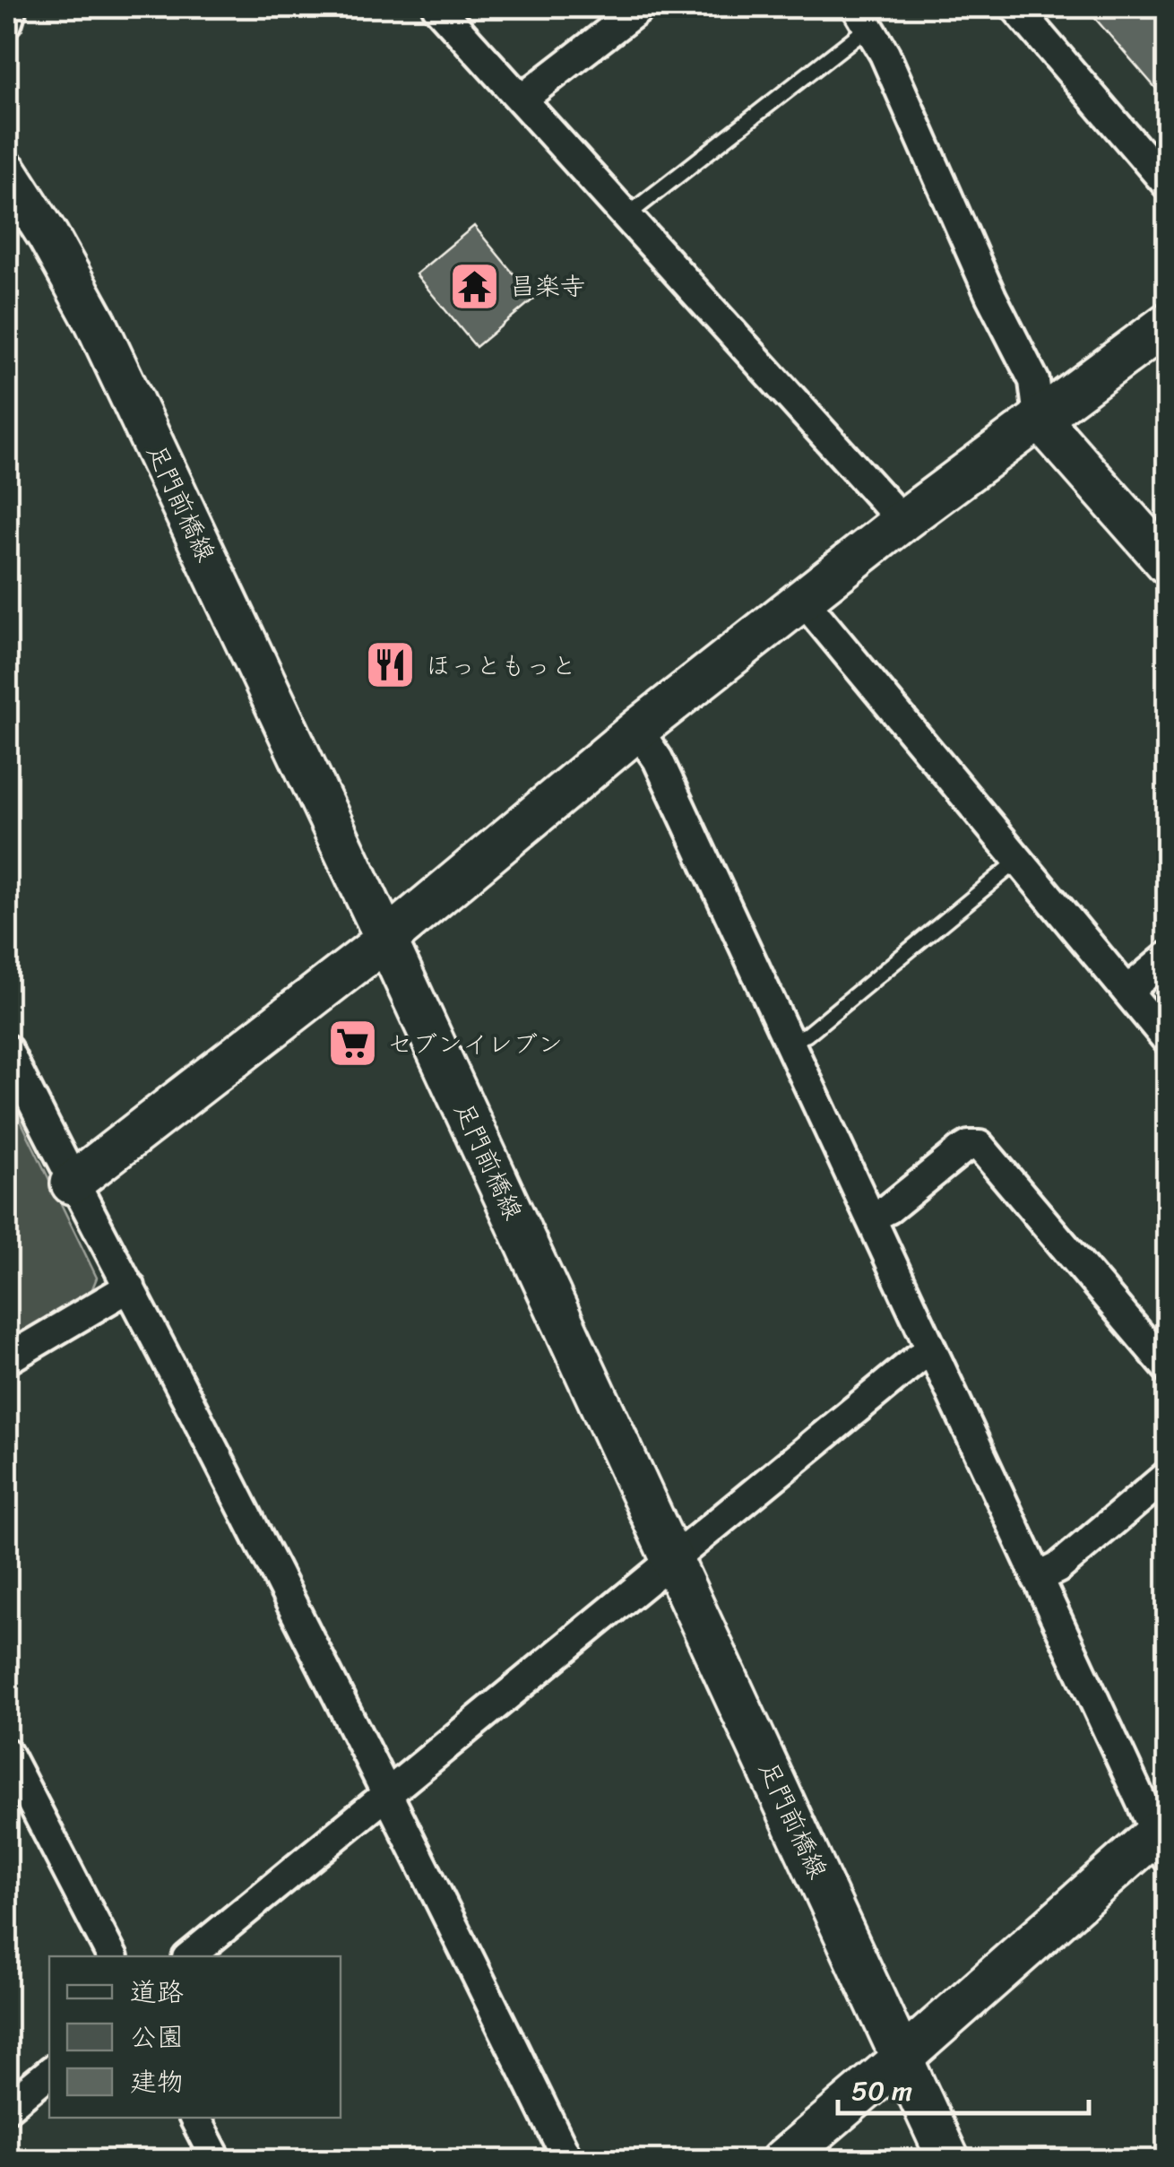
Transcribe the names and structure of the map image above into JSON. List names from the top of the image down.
{
  "streets": {
    "main road": ["足門前橋線"]
  },
  "places": {
    "temple": ["昌楽寺"],
    "restaurant": ["ほっともっと"],
    "supermarket": ["セブンイレブン"]
  },
  "legend": ["道路", "公園", "建物"],
  "scale_bar": "50 m"
}
